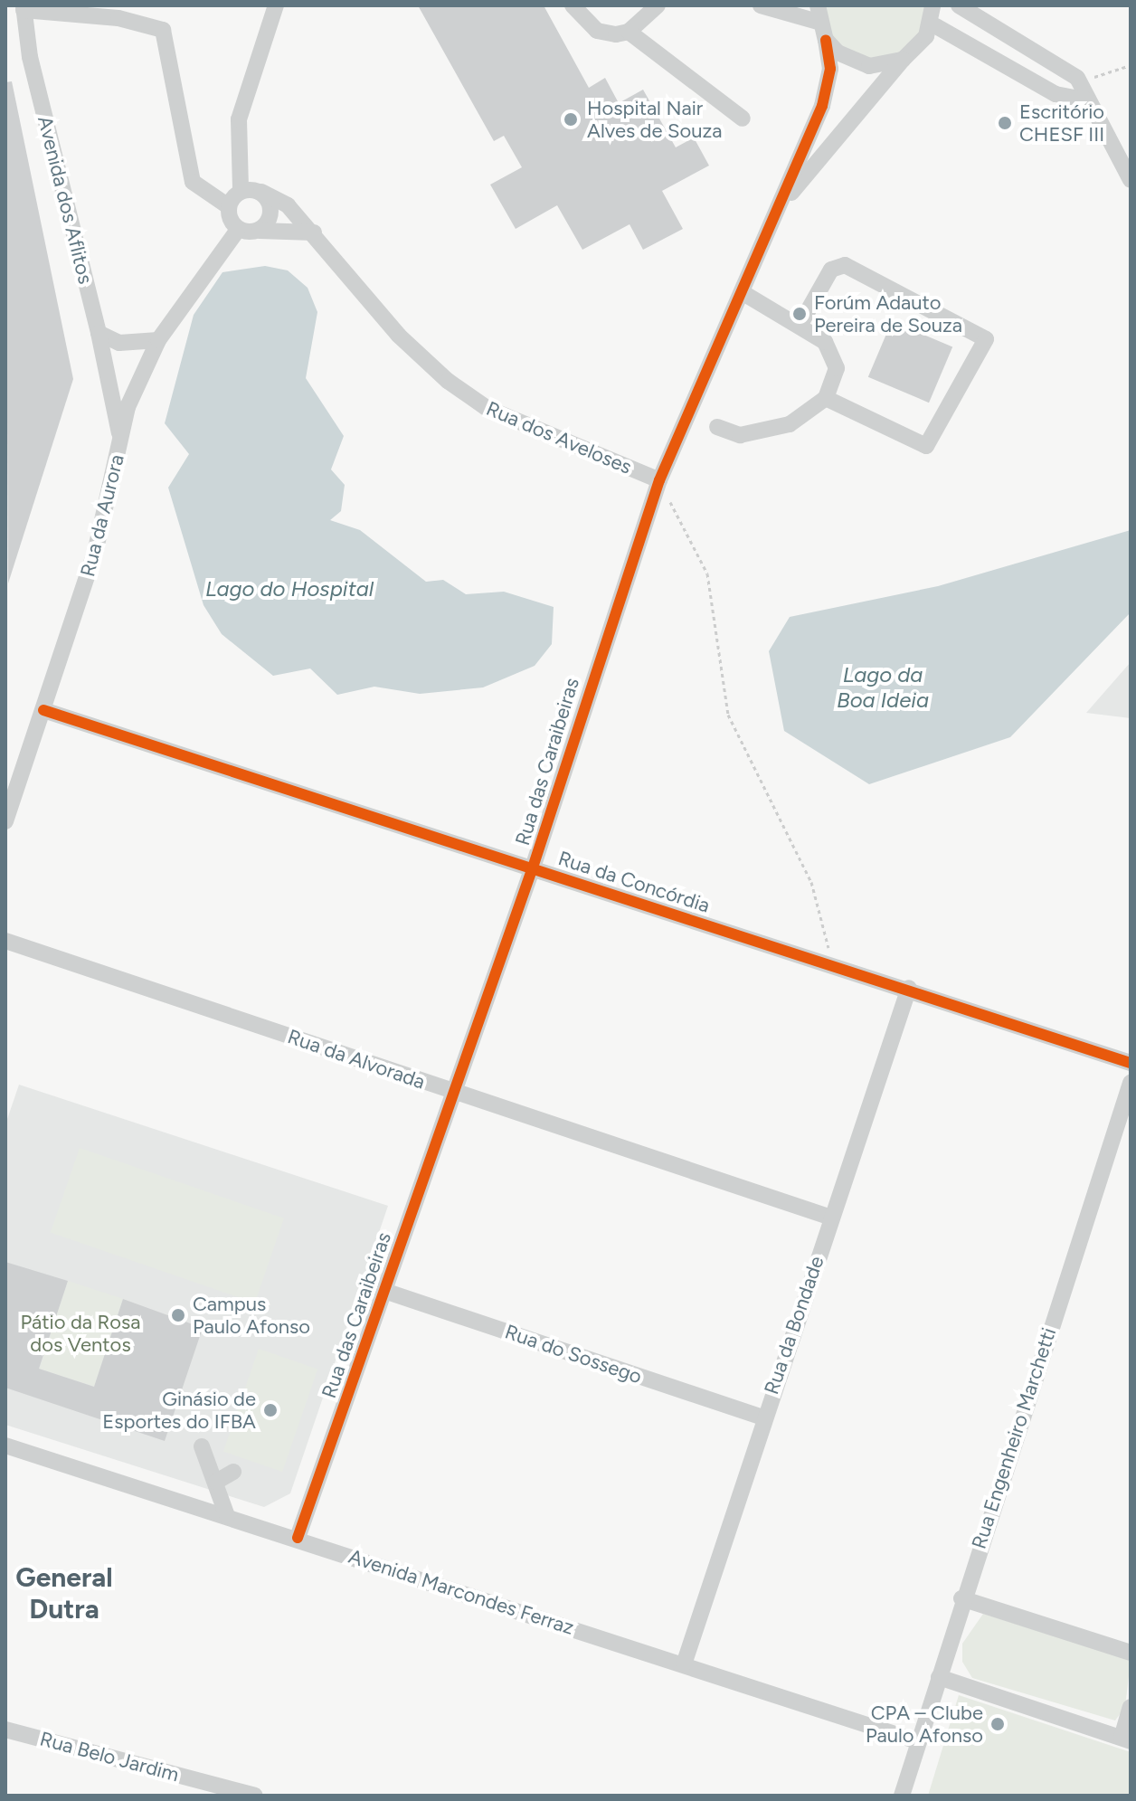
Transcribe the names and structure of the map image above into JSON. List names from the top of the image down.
{
  "streets": {
    "street": [
      "Avenida dos Aflitos",
      "Rua dos Aveloses",
      "Rua da Aurora",
      "Rua das Caraibeiras",
      "Rua da Concórdia",
      "Rua da Alvorada",
      "Rua da Bondade",
      "Rua do Sossego",
      "Rua Engenheiro Marchetti",
      "Avenida Marcondes Ferraz",
      "Rua Belo Jardim"
    ]
  },
  "crossings": [
    ["Avenida dos Aflitos", "Rua da Aurora"],
    ["Rua dos Aveloses", "Rua da Aurora"],
    ["Rua dos Aveloses", "Rua das Caraibeiras"],
    ["Rua da Aurora", "Rua da Concórdia"],
    ["Rua das Caraibeiras", "Rua da Concórdia"],
    ["Rua das Caraibeiras", "Rua da Alvorada"],
    ["Rua das Caraibeiras", "Rua do Sossego"],
    ["Rua das Caraibeiras", "Avenida Marcondes Ferraz"],
    ["Rua da Concórdia", "Rua da Bondade"],
    ["Rua da Alvorada", "Rua da Bondade"],
    ["Rua da Bondade", "Rua do Sossego"],
    ["Rua da Bondade", "Avenida Marcondes Ferraz"],
    ["Rua Engenheiro Marchetti", "Avenida Marcondes Ferraz"]
  ],
  "districts": ["General Dutra"],
  "water": ["Lago do Hospital", "Lago da Boa Ideia"],
  "parks": ["Pátio da Rosa dos Ventos"],
  "places": [
    "Hospital Nair Alves de Souza",
    "Escritório CHESF III",
    "Forúm Adauto Pereira de Souza",
    "Campus Paulo Afonso",
    "Ginásio de Esportes do IFBA",
    "CPA – Clube Paulo Afonso"
  ]
}
